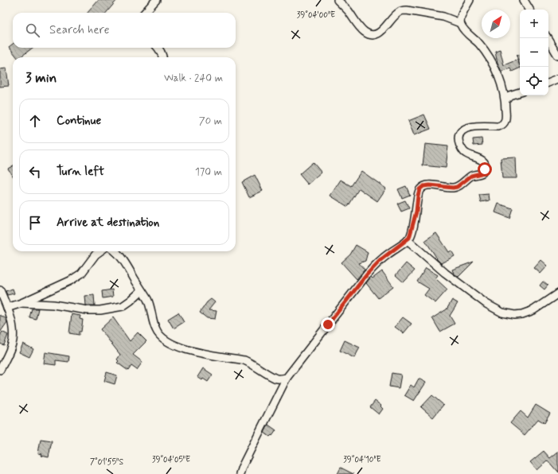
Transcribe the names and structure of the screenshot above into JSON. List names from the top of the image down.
{
  "north": "top right",
  "page": {
    "map_buttons": ["+", "−"],
    "search": "Search here",
    "heading": ["3 min", "Walk · 240 m"],
    "list": [
      ["Continue", "70 m"],
      ["Turn left", "170 m"],
      "Arrive at destination"
    ]
  },
  "coordinates": [
    "39°04'00\"E",
    "39°04'05\"E",
    "39°04'10\"E",
    "7°01'55\"S"
  ]
}
